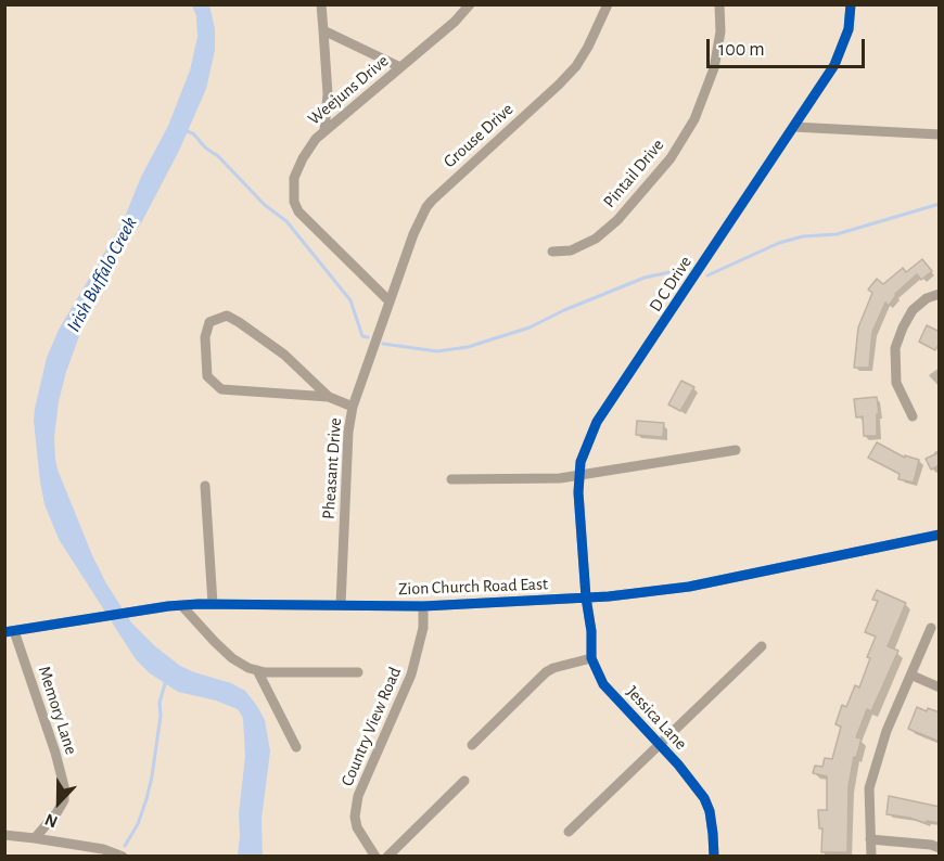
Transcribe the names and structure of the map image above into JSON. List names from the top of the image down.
{
  "streets": {
    "street": [
      "Weejuns Drive",
      "Grouse Drive",
      "Pintail Drive",
      "D C Drive",
      "Pheasant Drive",
      "Zion Church Road East",
      "Memory Lane",
      "Jessica Lane",
      "Country View Road"
    ]
  },
  "crossings": [
    ["Weejuns Drive", "Grouse Drive"],
    ["Weejuns Drive", "Pheasant Drive"],
    ["Grouse Drive", "Pheasant Drive"],
    ["D C Drive", "Zion Church Road East"],
    ["D C Drive", "Jessica Lane"],
    ["Pheasant Drive", "Zion Church Road East"],
    ["Zion Church Road East", "Memory Lane"],
    ["Zion Church Road East", "Jessica Lane"],
    ["Zion Church Road East", "Country View Road"]
  ],
  "water": ["Irish Buffalo Creek"],
  "scale_bar": "100 m",
  "north": "bottom"
}
